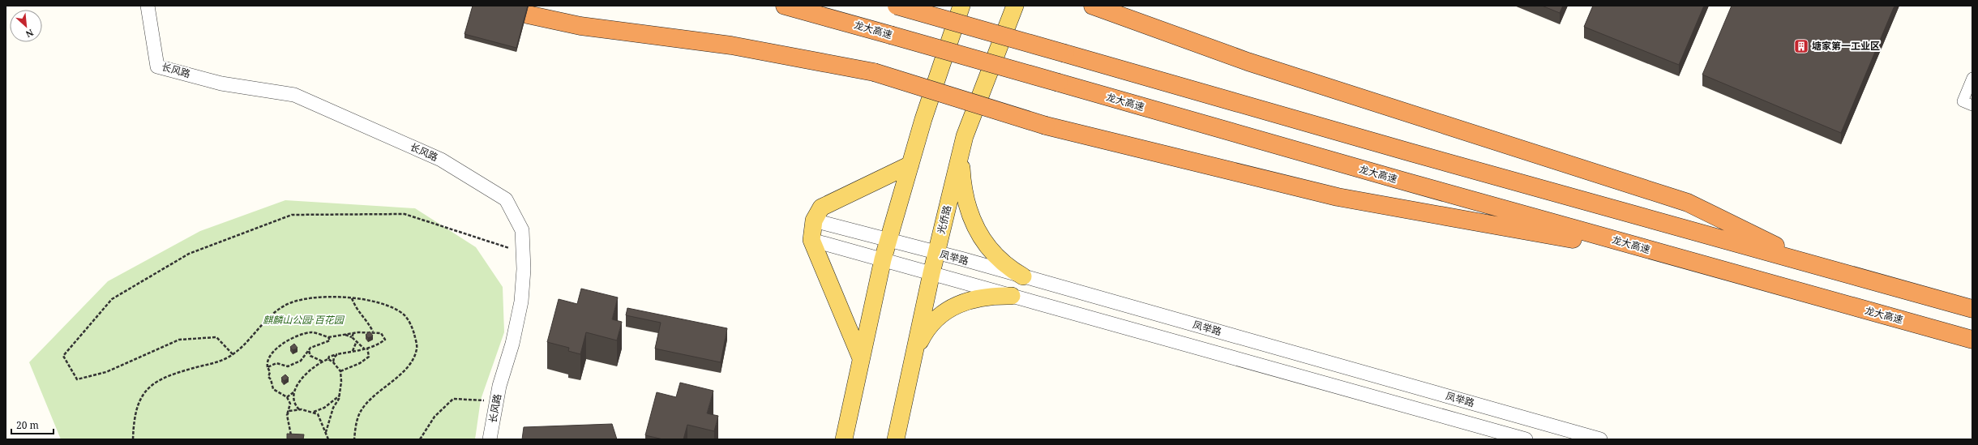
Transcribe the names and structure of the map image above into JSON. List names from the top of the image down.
{
  "streets": {
    "highway": ["龙大高速"],
    "main road": ["光侨路"],
    "street": ["长风路", "凤举路"]
  },
  "crossings": [
    ["光侨路", "凤举路"]
  ],
  "parks": ["麒麟山公园·百花园"],
  "places": {
    "building": ["塘家第一工业区"]
  },
  "scale_bar": "20 m",
  "north": "bottom right"
}
